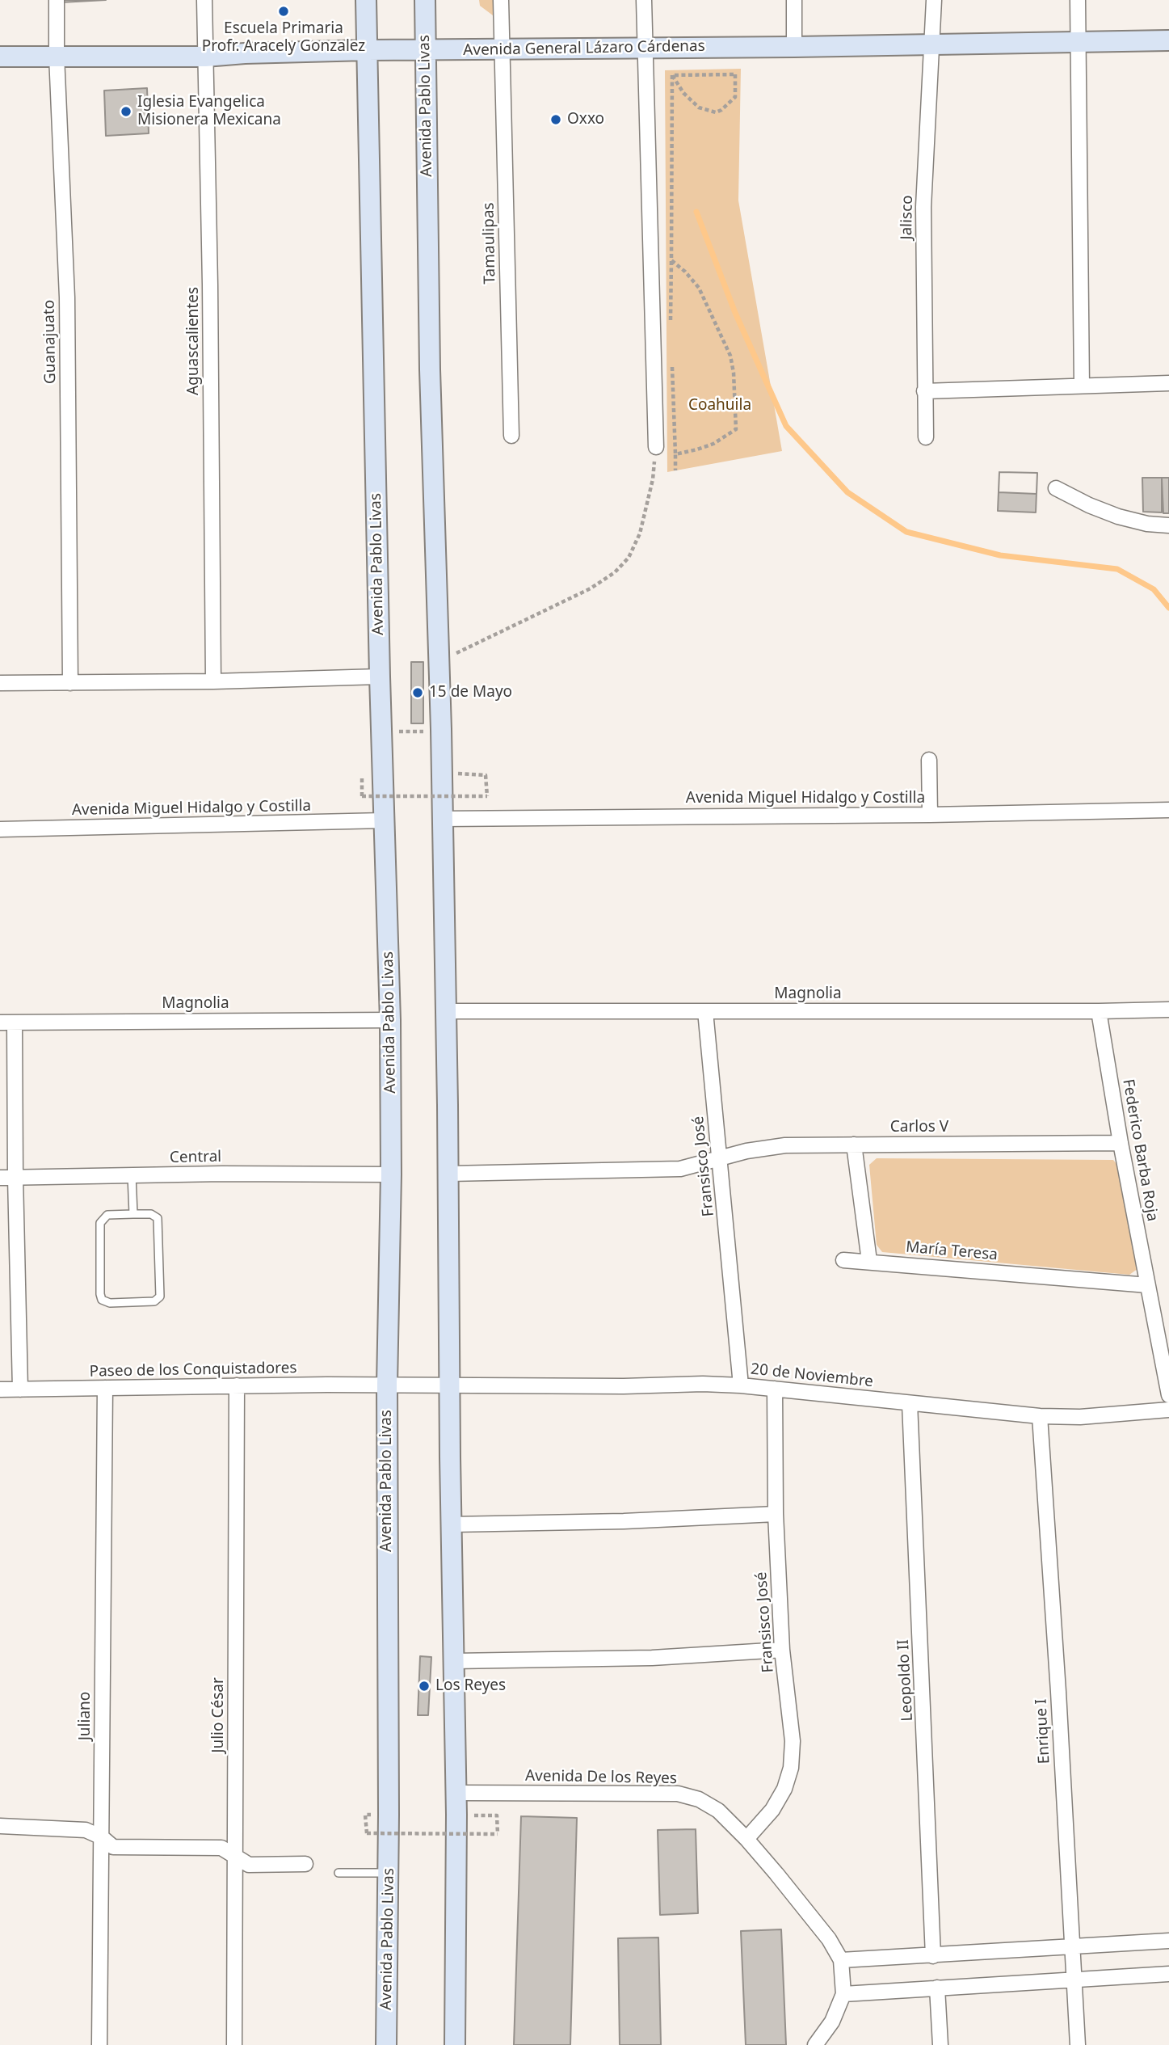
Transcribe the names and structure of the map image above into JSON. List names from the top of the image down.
{
  "streets": {
    "main road": ["Avenida General Lázaro Cárdenas", "Avenida Pablo Livas"],
    "street": [
      "Jalisco",
      "Tamaulipas",
      "Aguascalientes",
      "Guanajuato",
      "Avenida Miguel Hidalgo y Costilla",
      "Magnolia",
      "Carlos V",
      "Federico Barba Roja",
      "Central",
      "Fransisco José",
      "María Teresa",
      "Paseo de los Conquistadores",
      "20 de Noviembre",
      "Leopoldo II",
      "Julio César",
      "Juliano",
      "Enrique I",
      "Avenida De los Reyes"
    ]
  },
  "crossings": [
    ["Avenida General Lázaro Cárdenas", "Avenida Pablo Livas"],
    ["Avenida General Lázaro Cárdenas", "Jalisco"],
    ["Avenida General Lázaro Cárdenas", "Tamaulipas"],
    ["Avenida General Lázaro Cárdenas", "Aguascalientes"],
    ["Avenida General Lázaro Cárdenas", "Guanajuato"],
    ["Avenida Pablo Livas", "Avenida Miguel Hidalgo y Costilla"],
    ["Avenida Pablo Livas", "Magnolia"],
    ["Avenida Pablo Livas", "Central"],
    ["Avenida Pablo Livas", "Paseo de los Conquistadores"],
    ["Avenida Pablo Livas", "20 de Noviembre"],
    ["Avenida Pablo Livas", "Avenida De los Reyes"],
    ["Magnolia", "Federico Barba Roja"],
    ["Magnolia", "Fransisco José"],
    ["Carlos V", "Federico Barba Roja"],
    ["Carlos V", "Fransisco José"],
    ["Federico Barba Roja", "María Teresa"],
    ["Fransisco José", "20 de Noviembre"],
    ["Fransisco José", "Avenida De los Reyes"],
    ["Paseo de los Conquistadores", "20 de Noviembre"],
    ["Paseo de los Conquistadores", "Julio César"],
    ["Paseo de los Conquistadores", "Juliano"],
    ["20 de Noviembre", "Leopoldo II"],
    ["20 de Noviembre", "Enrique I"]
  ],
  "parks": ["Coahuila"],
  "places": [
    "Escuela Primaria Profr. Aracely Gonzalez",
    "Iglesia Evangelica Misionera Mexicana",
    "Oxxo",
    "15 de Mayo",
    "Los Reyes"
  ]
}
